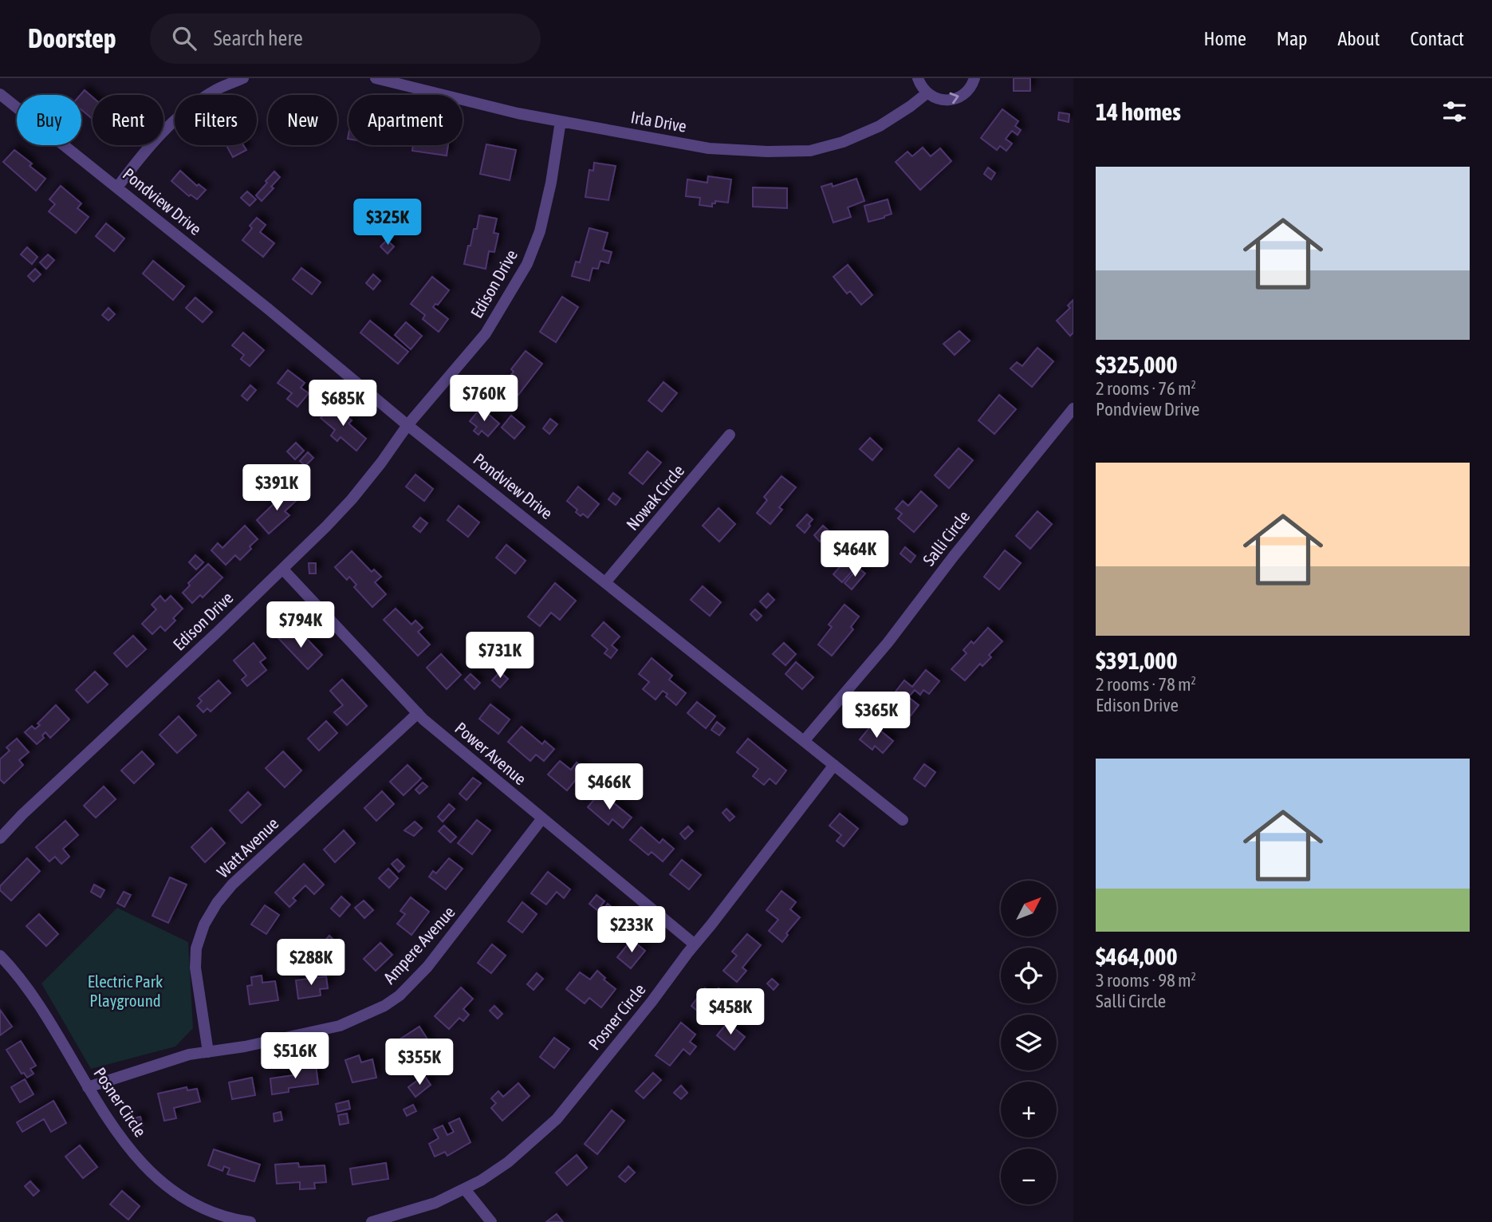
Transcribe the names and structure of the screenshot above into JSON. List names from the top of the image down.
{
  "streets": {
    "street": [
      "Irla Drive",
      "Pondview Drive",
      "Edison Drive",
      "Nowak Circle",
      "Salli Circle",
      "Power Avenue",
      "Watt Avenue",
      "Ampere Avenue",
      "Posner Circle"
    ]
  },
  "crossings": [
    ["Irla Drive", "Edison Drive"],
    ["Pondview Drive", "Edison Drive"],
    ["Pondview Drive", "Nowak Circle"],
    ["Pondview Drive", "Salli Circle"],
    ["Pondview Drive", "Posner Circle"],
    ["Edison Drive", "Power Avenue"],
    ["Power Avenue", "Watt Avenue"],
    ["Power Avenue", "Ampere Avenue"],
    ["Power Avenue", "Posner Circle"],
    ["Watt Avenue", "Ampere Avenue"],
    ["Ampere Avenue", "Posner Circle"]
  ],
  "parks": ["Electric Park Playground"],
  "north": "top right",
  "page": {
    "header": "Doorstep",
    "search": "Search here",
    "nav": [
      "Home",
      "Map",
      "About",
      "Contact"
    ],
    "heading": "14 homes",
    "chip": [
      "Buy",
      "Rent",
      "Filters",
      "New",
      "Apartment"
    ],
    "list": [
      {
        "name": "$325,000",
        "note": "2 rooms · 76 m² · Pondview Drive"
      },
      {
        "name": "$391,000",
        "note": "2 rooms · 78 m² · Edison Drive"
      },
      {
        "name": "$464,000",
        "note": "3 rooms · 98 m² · Salli Circle"
      }
    ],
    "price": [
      "$325K",
      "$760K",
      "$685K",
      "$391K",
      "$464K",
      "$794K",
      "$731K",
      "$365K",
      "$466K",
      "$233K",
      "$288K",
      "$458K",
      "$516K",
      "$355K"
    ],
    "map_buttons": ["+", "−"]
  }
}
